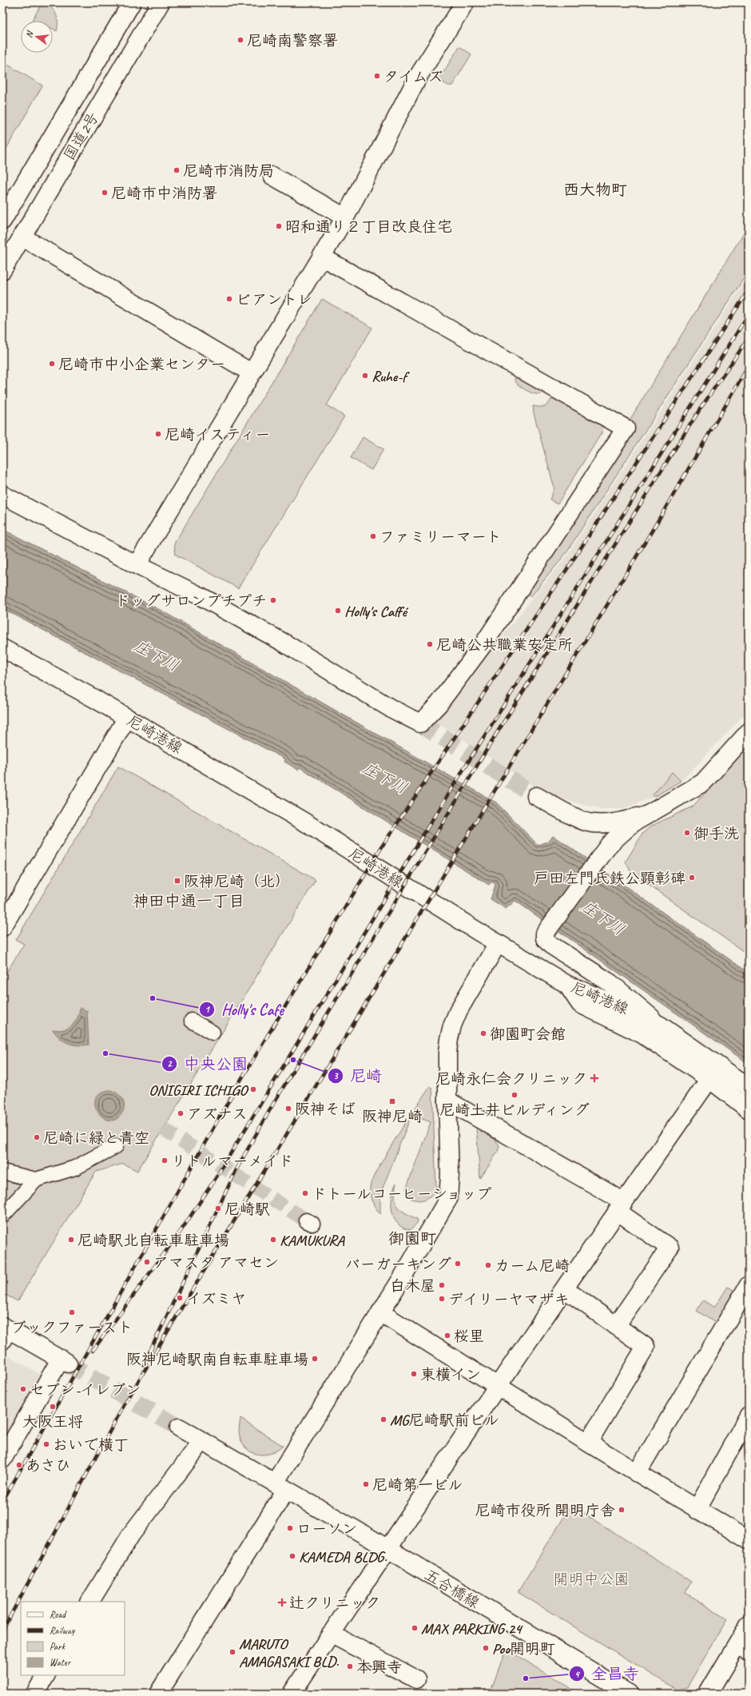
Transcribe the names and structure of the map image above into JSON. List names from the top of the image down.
{
  "streets": {
    "main road": ["国道2号", "尼崎港線", "五合橋線"]
  },
  "districts": ["西大物町", "神田中通一丁目", "御園町"],
  "water": ["庄下川"],
  "parks": ["開明中公園"],
  "places": {
    "other": [
      "尼崎南警察署",
      "タイムズ",
      "尼崎市消防局",
      "尼崎市中消防署",
      "昭和通り２丁目改良住宅",
      "ビアントレ",
      "尼崎市中小企業センター",
      "Ruhe-f",
      "尼崎イスティー",
      "ファミリーマート",
      "ドッグサロンプチプチ",
      "Holly's Caffé",
      "尼崎公共職業安定所",
      "御手洗",
      "戸田左門氏鉄公顕彰碑",
      "Holly's Cafe",
      "御園町会館",
      "中央公園",
      "尼崎",
      "ONIGIRI ICHIGO",
      "尼崎土井ビルディング",
      "阪神そば",
      "アズナス",
      "尼崎に緑と青空",
      "リトルマーメイド",
      "ドトールコーヒーショップ",
      "尼崎駅",
      "尼崎駅北自転車駐車場",
      "KAMUKURA",
      "アマスタ アマセン",
      "バーガーキング",
      "カーム尼崎",
      "白木屋",
      "イズミヤ",
      "デイリーヤマザキ",
      "ブックファースト",
      "桜里",
      "阪神尼崎駅南自転車駐車場",
      "東横イン",
      "セブン-イレブン",
      "大阪王将",
      "MG尼崎駅前ビル",
      "おいで横丁",
      "あさひ",
      "尼崎第一ビル",
      "尼崎市役所 開明庁舎",
      "ローソン",
      "KAMEDA BLDG.",
      "MAX PARKING 24",
      "Poo開明町",
      "MARUTO AMAGASAKI BLD.",
      "本興寺",
      "全昌寺"
    ],
    "transit": ["阪神尼崎（北）", "阪神尼崎"],
    "health": ["尼崎永仁会クリニック", "辻クリニック"]
  },
  "legend": [
    "Road",
    "Railway",
    "Park",
    "Water"
  ],
  "north": "left"
}
